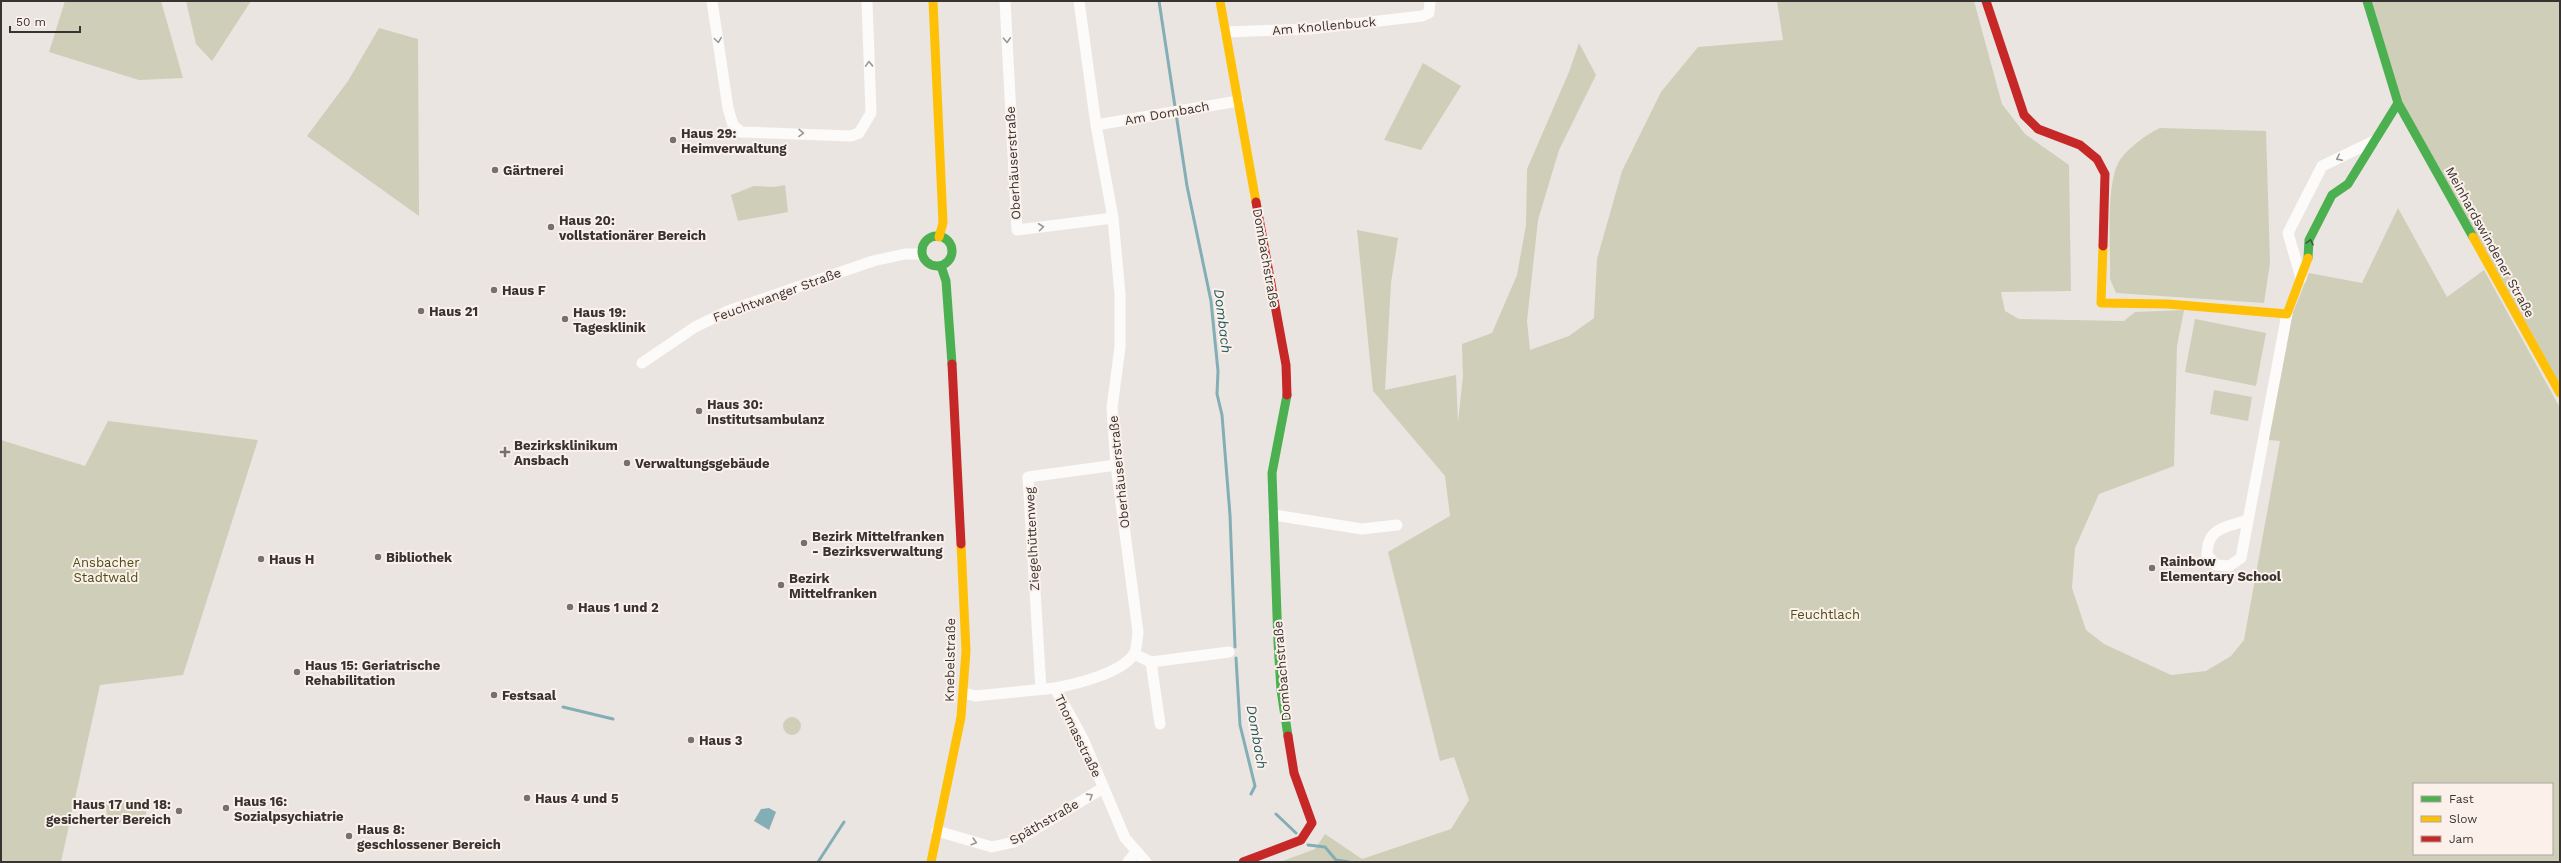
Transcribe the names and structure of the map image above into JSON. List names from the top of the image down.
{
  "streets": {
    "street": [
      "Am Knollenbuck",
      "Am Dombach",
      "Oberhäuserstraße",
      "Meinhardswindener Straße",
      "Dombachstraße",
      "Feuchtwanger Straße",
      "Ziegelhüttenweg",
      "Knebelstraße",
      "Thomasstraße",
      "Späthstraße"
    ]
  },
  "crossings": [
    ["Am Knollenbuck", "Dombachstraße"],
    ["Am Dombach", "Oberhäuserstraße"],
    ["Am Dombach", "Dombachstraße"],
    ["Oberhäuserstraße", "Ziegelhüttenweg"],
    ["Feuchtwanger Straße", "Knebelstraße"],
    ["Ziegelhüttenweg", "Thomasstraße"],
    ["Knebelstraße", "Thomasstraße"],
    ["Knebelstraße", "Späthstraße"],
    ["Thomasstraße", "Späthstraße"]
  ],
  "one_way": ["Späthstraße"],
  "water": ["Dombach"],
  "parks": ["Ansbacher Stadtwald", "Feuchtlach"],
  "places": {
    "other": [
      "Haus 29: Heimverwaltung",
      "Gärtnerei",
      "Haus 20: vollstationärer Bereich",
      "Haus F",
      "Haus 21",
      "Haus 19: Tagesklinik",
      "Haus 30: Institutsambulanz",
      "Verwaltungsgebäude",
      "Bezirk Mittelfranken - Bezirksverwaltung",
      "Bibliothek",
      "Haus H",
      "Rainbow Elementary School",
      "Bezirk Mittelfranken",
      "Haus 1 und 2",
      "Haus 15: Geriatrische Rehabilitation",
      "Festsaal",
      "Haus 3",
      "Haus 4 und 5",
      "Haus 16: Sozialpsychiatrie",
      "Haus 17 und 18: gesicherter Bereich",
      "Haus 8: geschlossener Bereich"
    ],
    "health": ["Bezirksklinikum Ansbach"]
  },
  "legend": ["Fast", "Slow", "Jam"],
  "scale_bar": "50 m"
}
